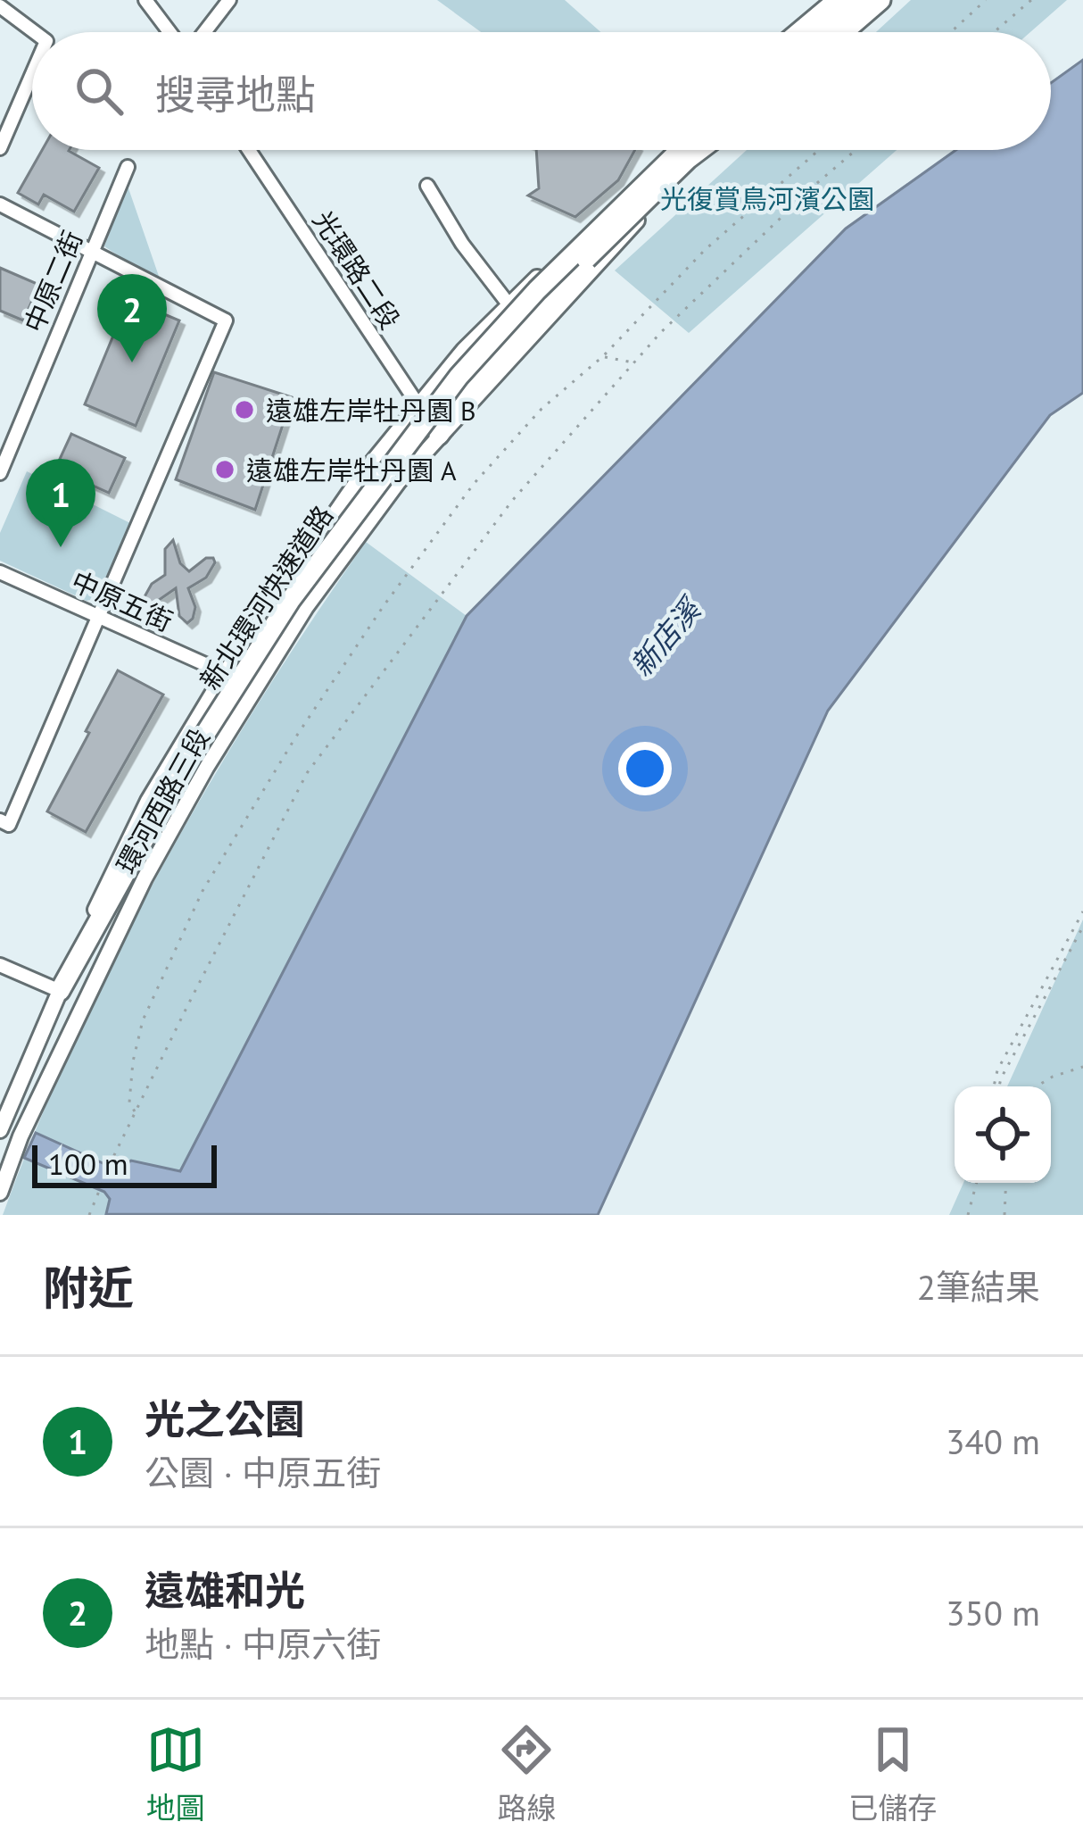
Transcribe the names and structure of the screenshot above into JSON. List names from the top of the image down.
{
  "streets": {
    "highway": ["新北環河快速道路"],
    "main road": ["環河西路三段"],
    "street": ["光環路二段", "中原二街", "中原五街"]
  },
  "crossings": [
    ["光環路二段", "環河西路三段"],
    ["新北環河快速道路", "環河西路三段"],
    ["中原五街", "環河西路三段"]
  ],
  "water": ["新店溪"],
  "parks": ["光復賞鳥河濱公園"],
  "places": ["遠雄左岸牡丹園 B", "遠雄左岸牡丹園 A"],
  "scale_bar": "100 m",
  "page": {
    "search": "搜尋地點",
    "pins": ["2", "1"],
    "scale": "100 m",
    "heading": ["附近", "2筆結果"],
    "list": [
      {
        "mark": "1",
        "name": "光之公園",
        "note": "公園 · 中原五街",
        "value": "340 m"
      },
      {
        "mark": "2",
        "name": "遠雄和光",
        "note": "地點 · 中原六街",
        "value": "350 m"
      }
    ],
    "nav": ["地圖", "路線", "已儲存"]
  }
}
